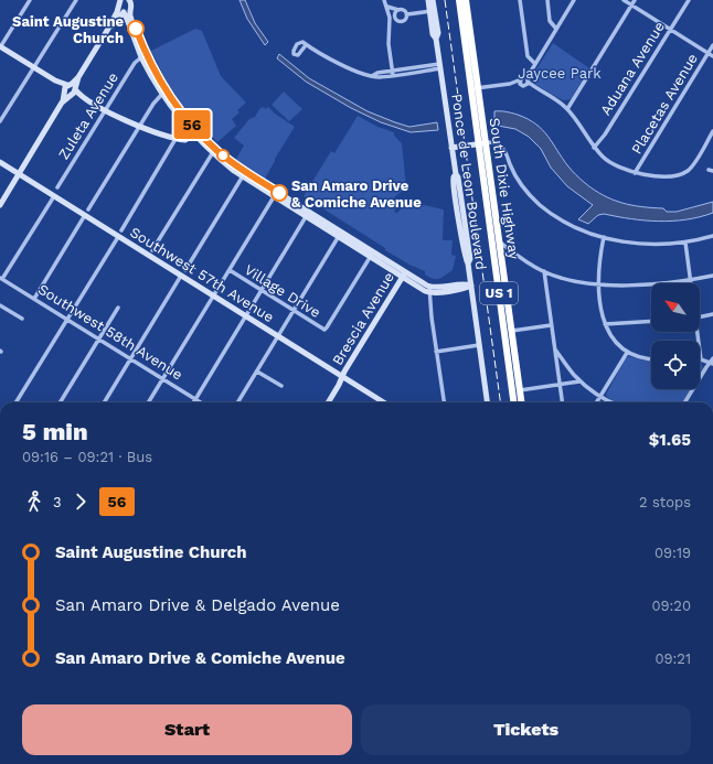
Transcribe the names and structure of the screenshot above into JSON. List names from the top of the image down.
{
  "streets": {
    "highway": ["South Dixie Highway", "US 1"],
    "street": [
      "Aduana Avenue",
      "Placetas Avenue",
      "Zuleta Avenue",
      "Ponce de Leon Boulevard",
      "Southwest 57th Avenue",
      "Village Drive",
      "Brescia Avenue",
      "Southwest 58th Avenue"
    ]
  },
  "crossings": [
    ["Southwest 57th Avenue", "Brescia Avenue"]
  ],
  "parks": ["Jaycee Park"],
  "places": ["Saint Augustine Church", "San Amaro Drive & Comiche Avenue"],
  "lines": ["bus line 56"],
  "north": "top left",
  "page": {
    "on_map": "56",
    "heading": ["5 min", "09:16 – 09:21 · Bus", "$1.65"],
    "legs": ["3", "56", "2 stops"],
    "list": [
      {
        "name": "Saint Augustine Church",
        "value": "09:19"
      },
      {
        "name": "San Amaro Drive & Delgado Avenue",
        "value": "09:20"
      },
      {
        "name": "San Amaro Drive & Comiche Avenue",
        "value": "09:21"
      }
    ],
    "buttons": ["Start", "Tickets"]
  }
}
